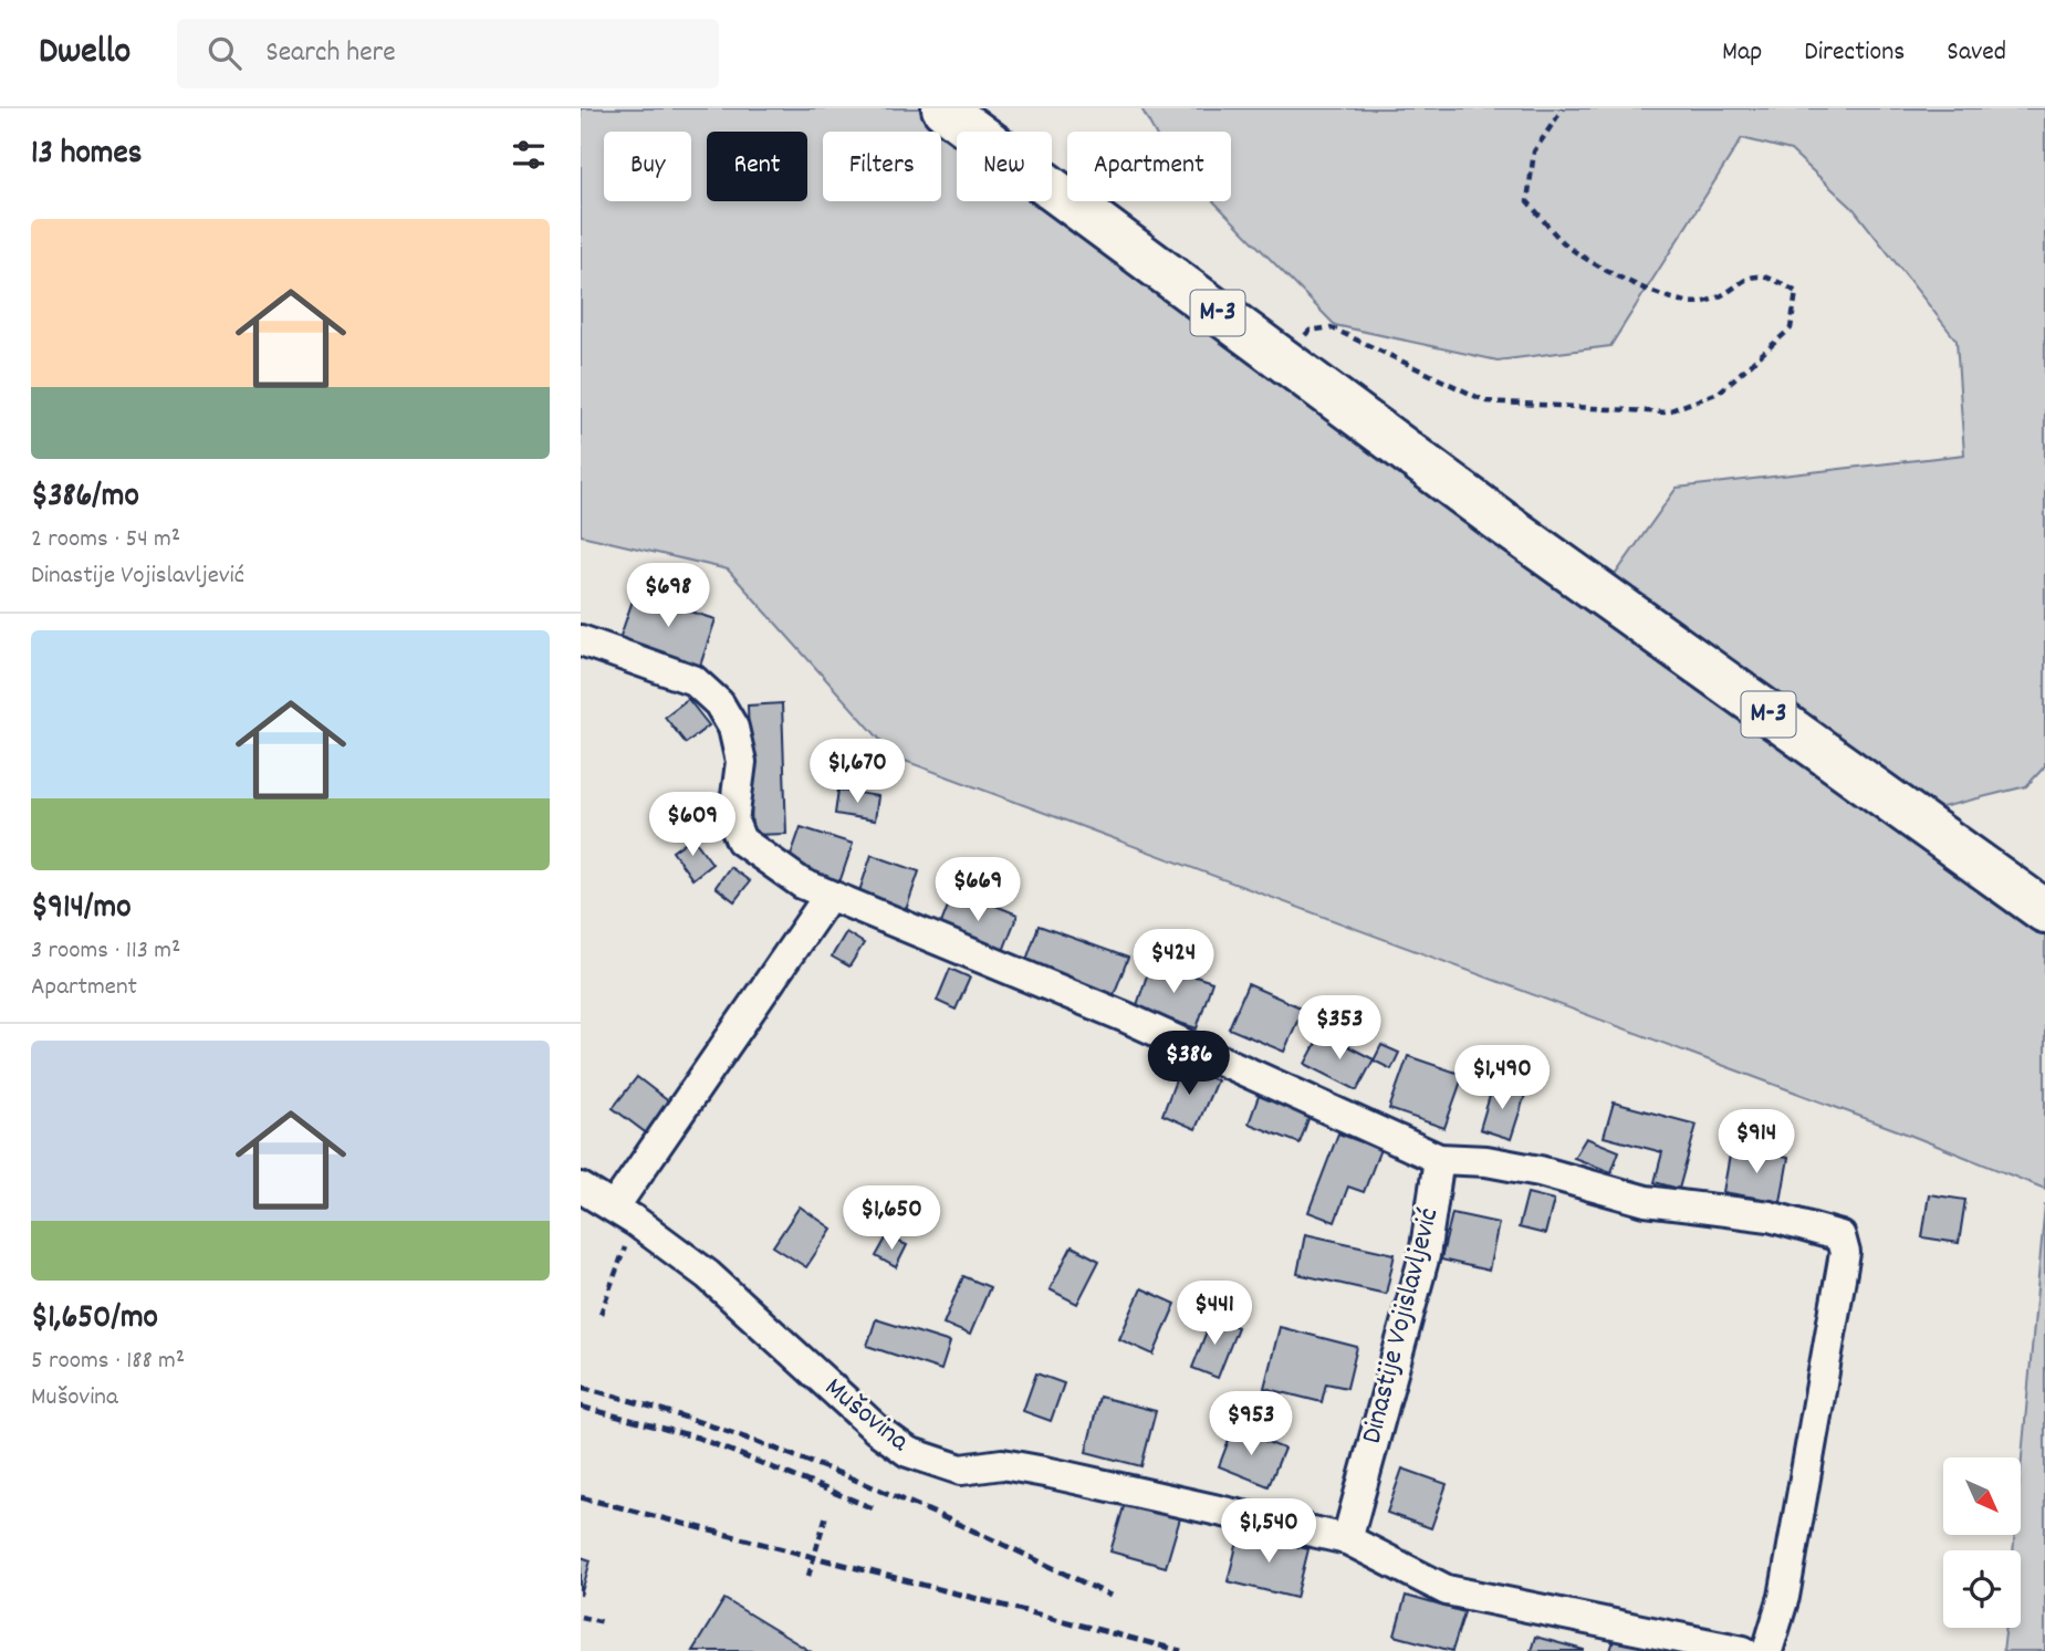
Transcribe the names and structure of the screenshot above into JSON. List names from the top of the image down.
{
  "streets": {
    "main road": ["M-3"],
    "street": ["Dinastije Vojislavljević", "Mušovina"]
  },
  "crossings": [
    ["Dinastije Vojislavljević", "Mušovina"]
  ],
  "north": "bottom right",
  "page": {
    "header": "Dwello",
    "search": "Search here",
    "nav": ["Map", "Directions", "Saved"],
    "heading": "13 homes",
    "chip": [
      "Buy",
      "Rent",
      "Filters",
      "New",
      "Apartment"
    ],
    "list": [
      {
        "name": "$386/mo",
        "note": "2 rooms · 54 m² · Dinastije Vojislavljević"
      },
      {
        "name": "$914/mo",
        "note": "3 rooms · 113 m² · Apartment"
      },
      {
        "name": "$1,650/mo",
        "note": "5 rooms · 188 m² · Mušovina"
      }
    ],
    "price": [
      "$698",
      "$1,670",
      "$609",
      "$669",
      "$424",
      "$353",
      "$386",
      "$1,490",
      "$914",
      "$1,650",
      "$441",
      "$953",
      "$1,540"
    ]
  }
}
